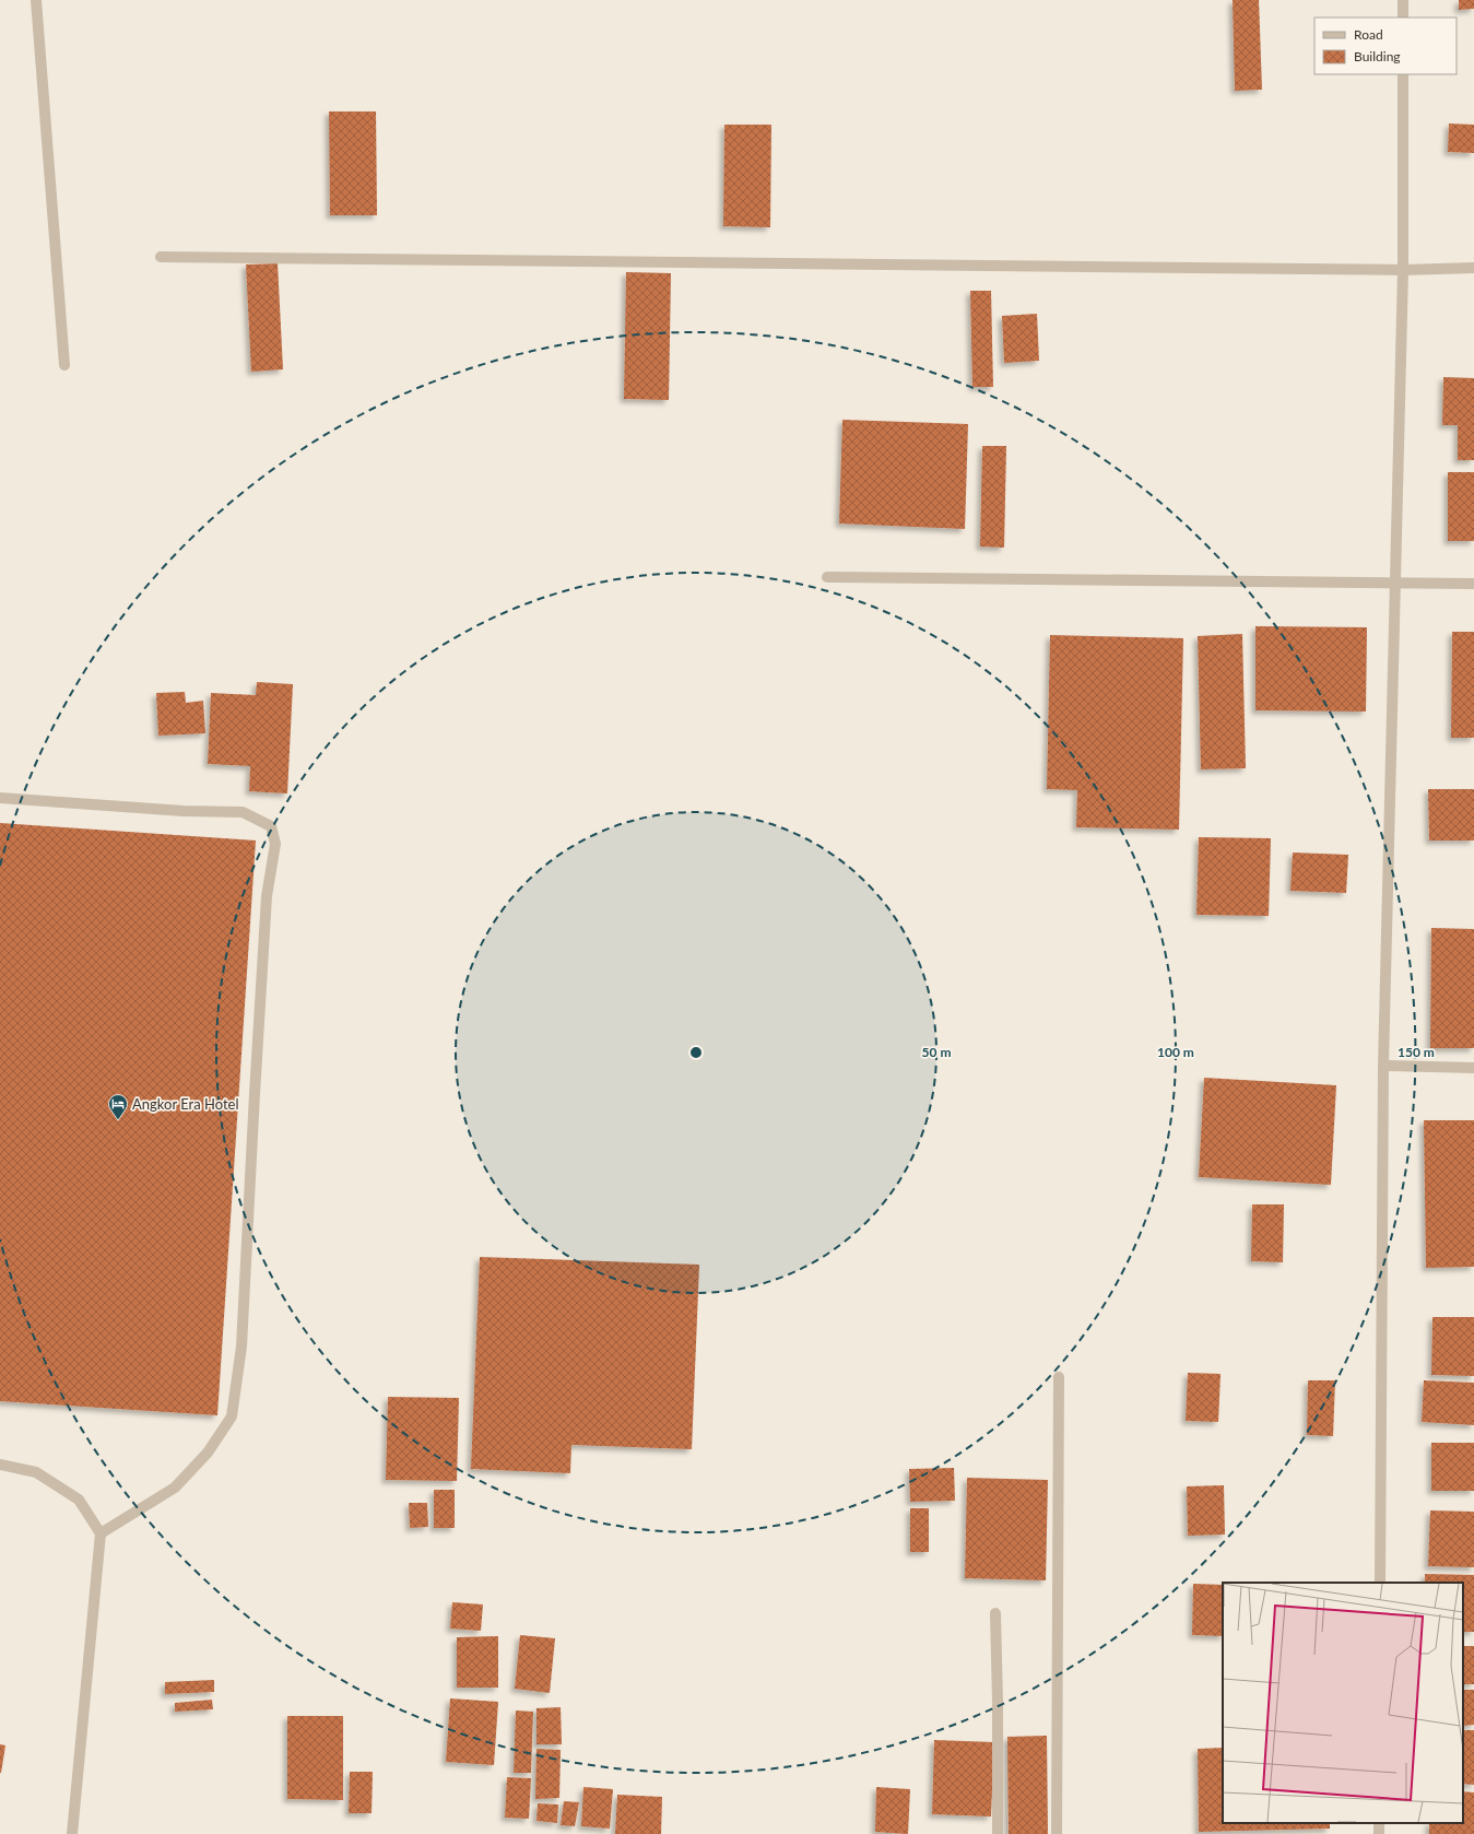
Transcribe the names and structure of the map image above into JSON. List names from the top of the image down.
{
  "places": {
    "hotel": ["Angkor Era Hotel"]
  },
  "legend": ["Road", "Building"],
  "rings": ["50 m", "100 m", "150 m"]
}
